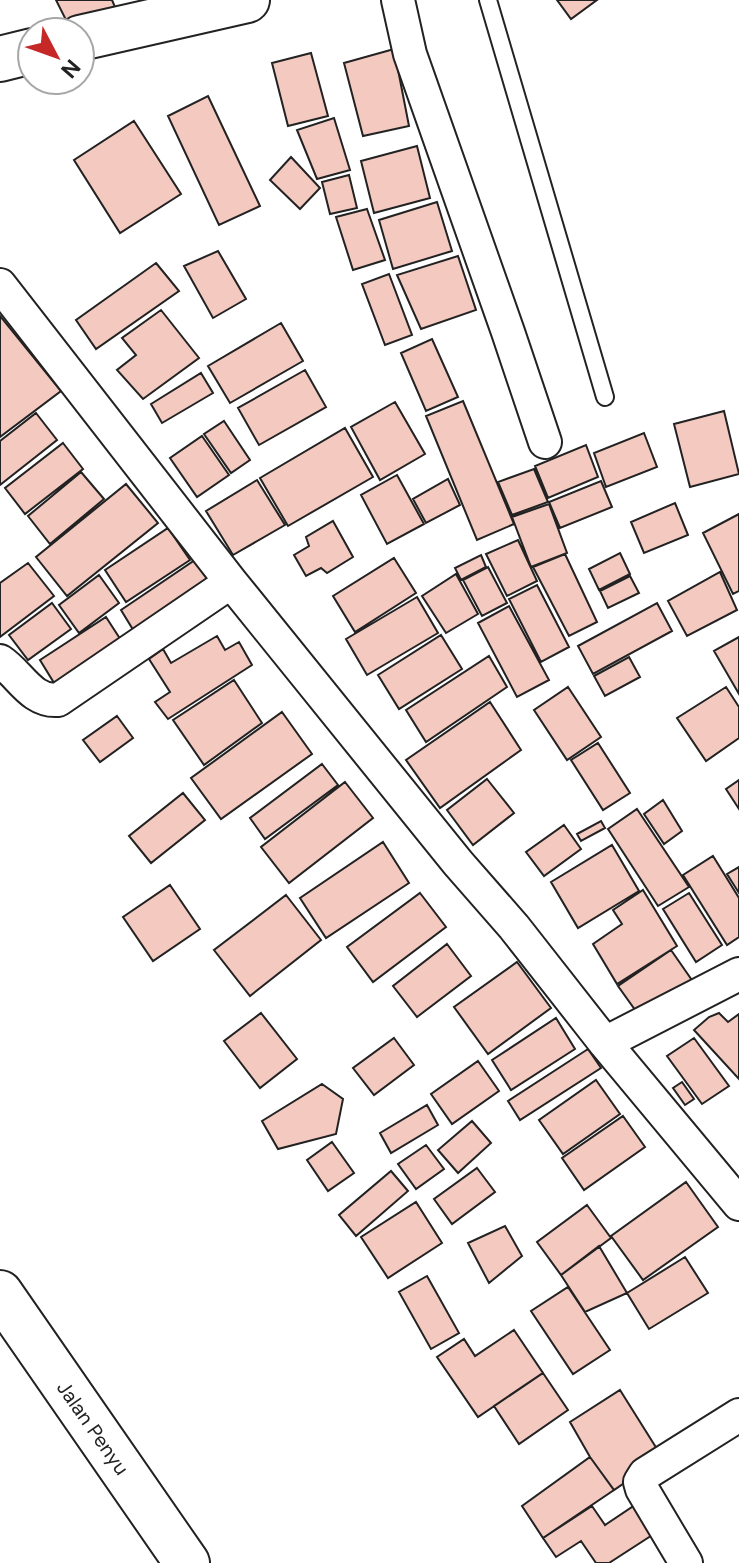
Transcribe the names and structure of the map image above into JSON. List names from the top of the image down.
{
  "streets": {
    "main road": ["Jalan Penyu"]
  },
  "north": "bottom right"
}
